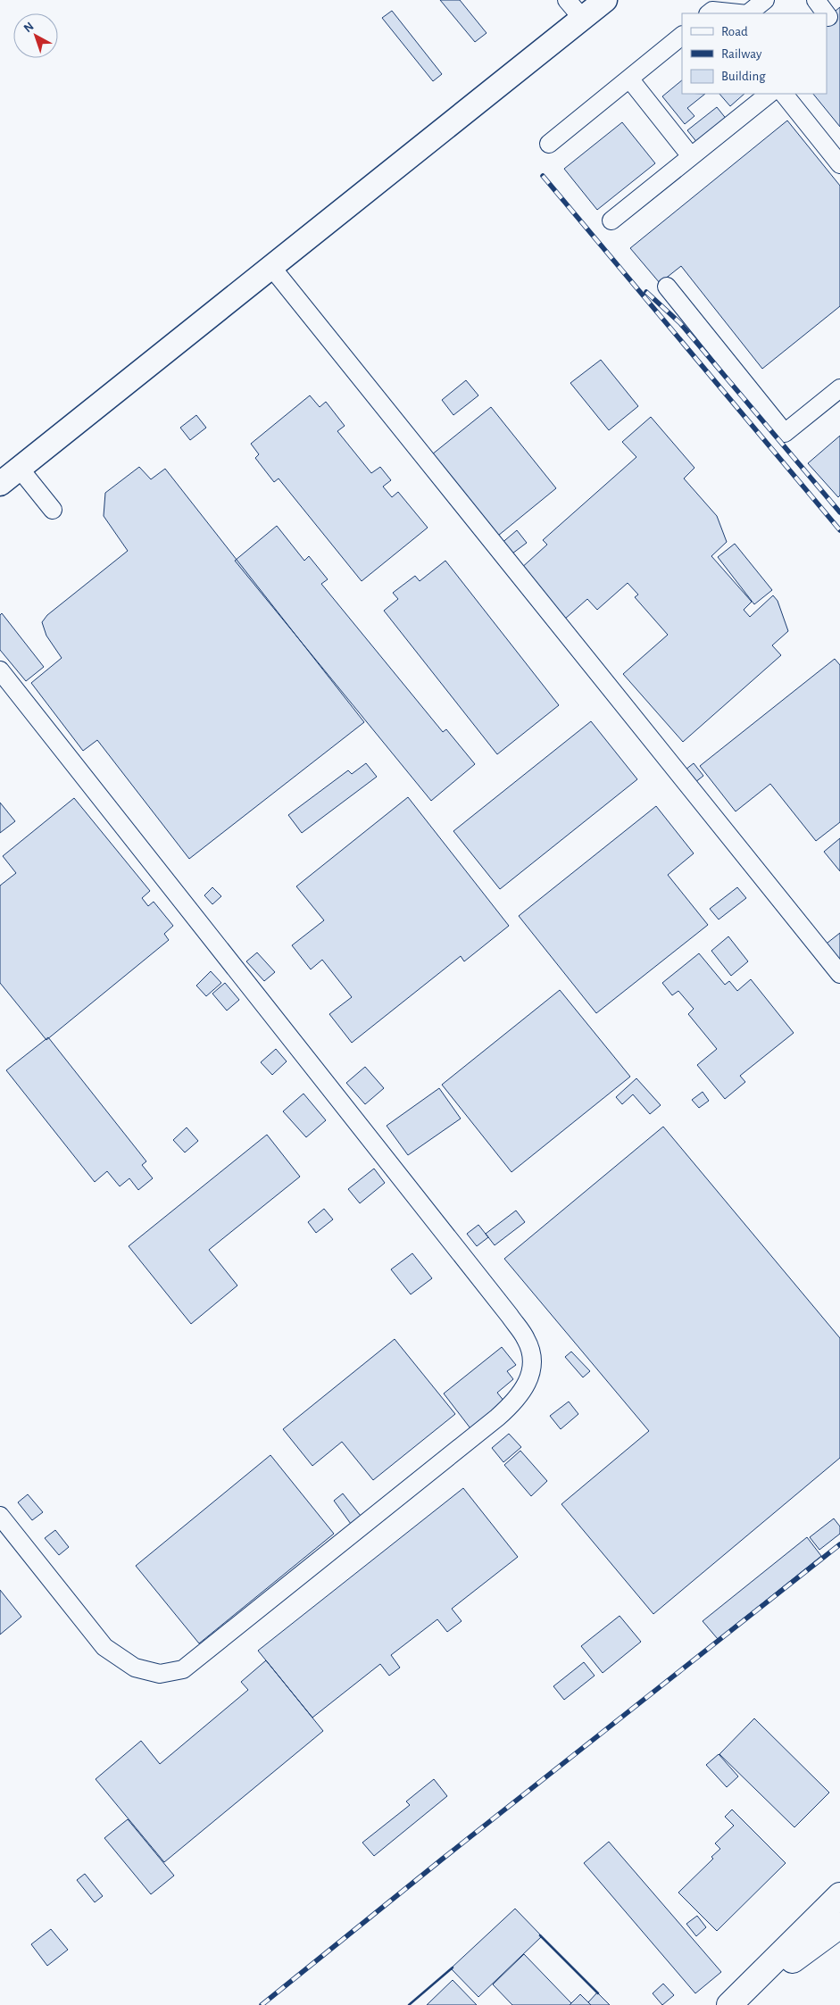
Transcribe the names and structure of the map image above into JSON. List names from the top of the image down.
{
  "legend": ["Road", "Railway", "Building"],
  "north": "top left"
}
